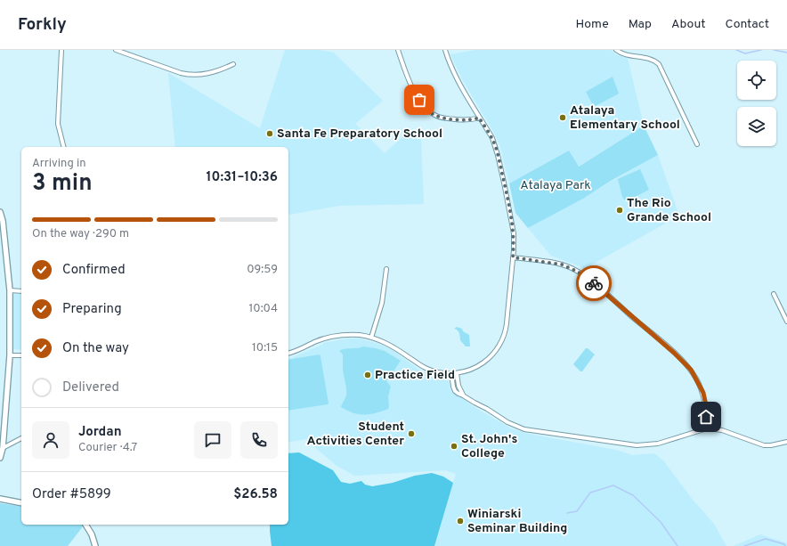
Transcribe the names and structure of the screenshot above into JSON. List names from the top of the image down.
{
  "parks": ["Atalaya Park"],
  "places": [
    "Atalaya Elementary School",
    "Santa Fe Preparatory School",
    "The Rio Grande School",
    "Practice Field",
    "Student Activities Center",
    "St. John's College",
    "Winiarski Seminar Building"
  ],
  "page": {
    "header": "Forkly",
    "nav": [
      "Home",
      "Map",
      "About",
      "Contact"
    ],
    "heading": ["3 min", "Arriving in", "10:31–10:36"],
    "panel": [
      "Jordan",
      "Courier · 4.7",
      "Order #5899",
      "$26.58"
    ],
    "bar": "On the way · 290 m",
    "list": [
      ["Confirmed", "09:59"],
      ["Preparing", "10:04"],
      ["On the way", "10:15"],
      "Delivered"
    ]
  }
}
